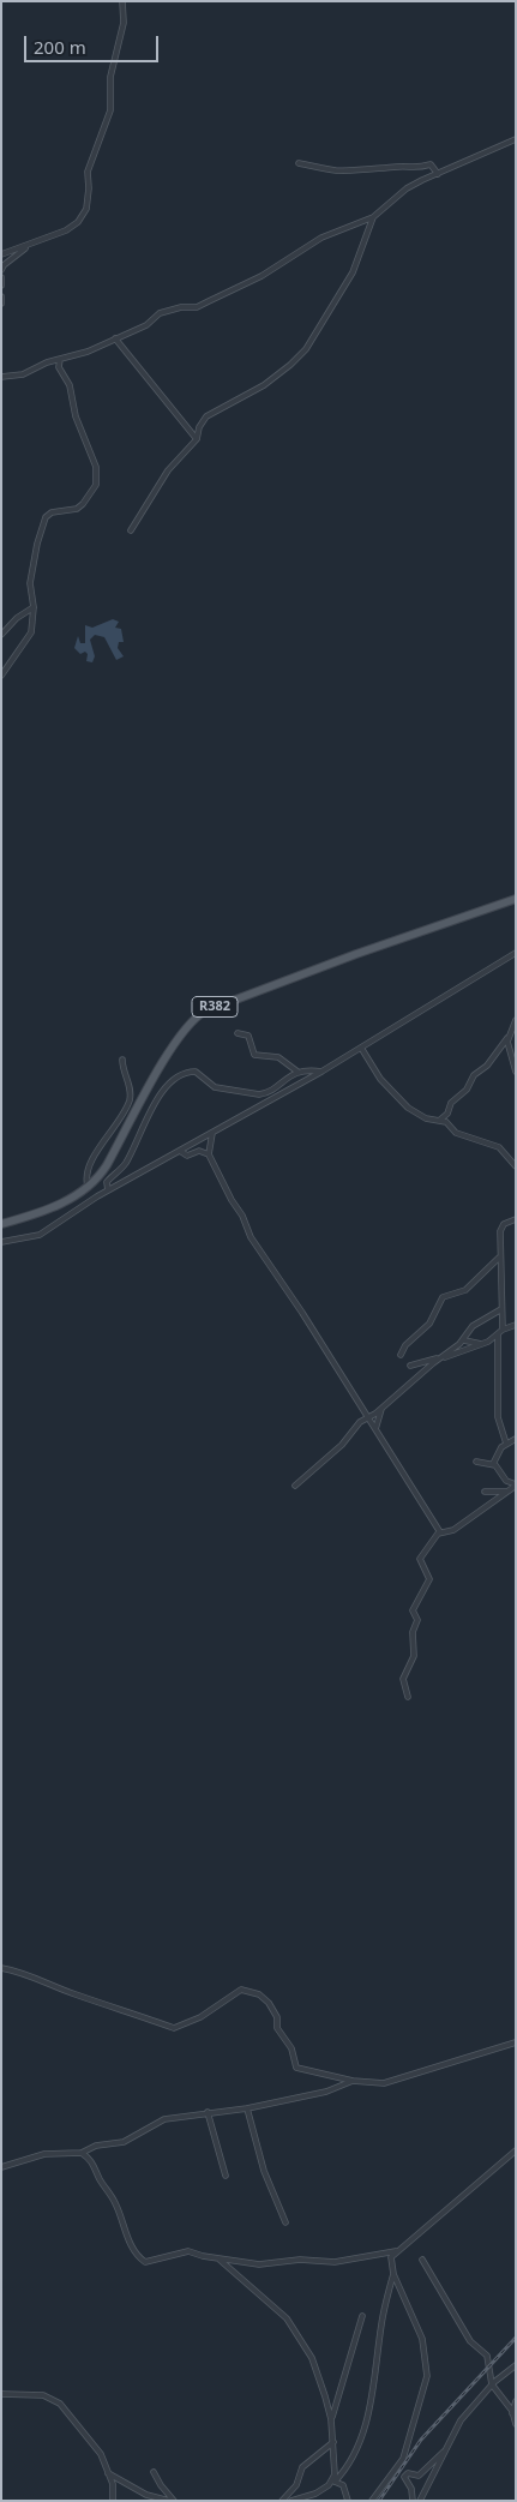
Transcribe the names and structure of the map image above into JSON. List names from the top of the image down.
{
  "streets": {
    "main road": ["R382"]
  },
  "scale_bar": "200 m"
}
